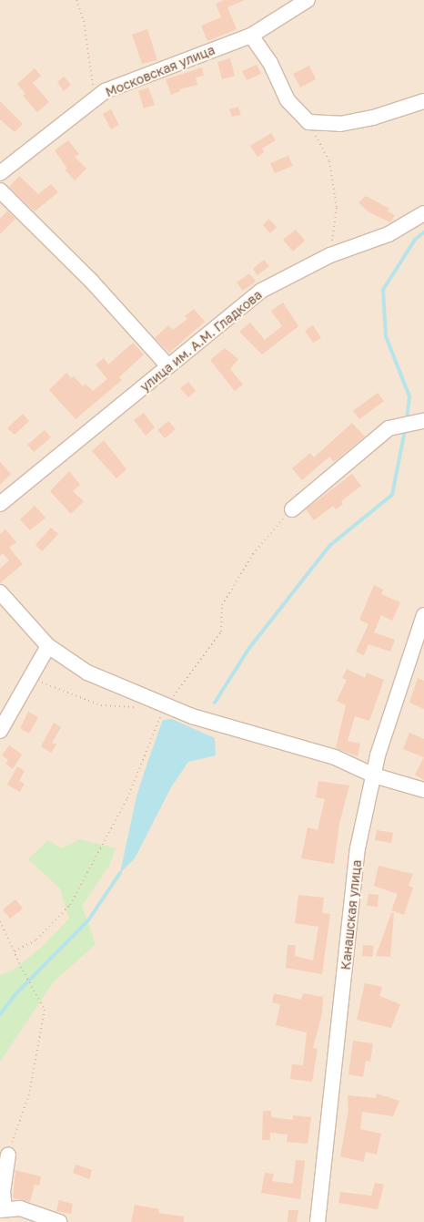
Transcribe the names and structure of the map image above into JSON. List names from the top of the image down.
{
  "streets": {
    "street": ["Московская улица", "улица им. А.М. Гладкова", "Канашская улица"]
  }
}
